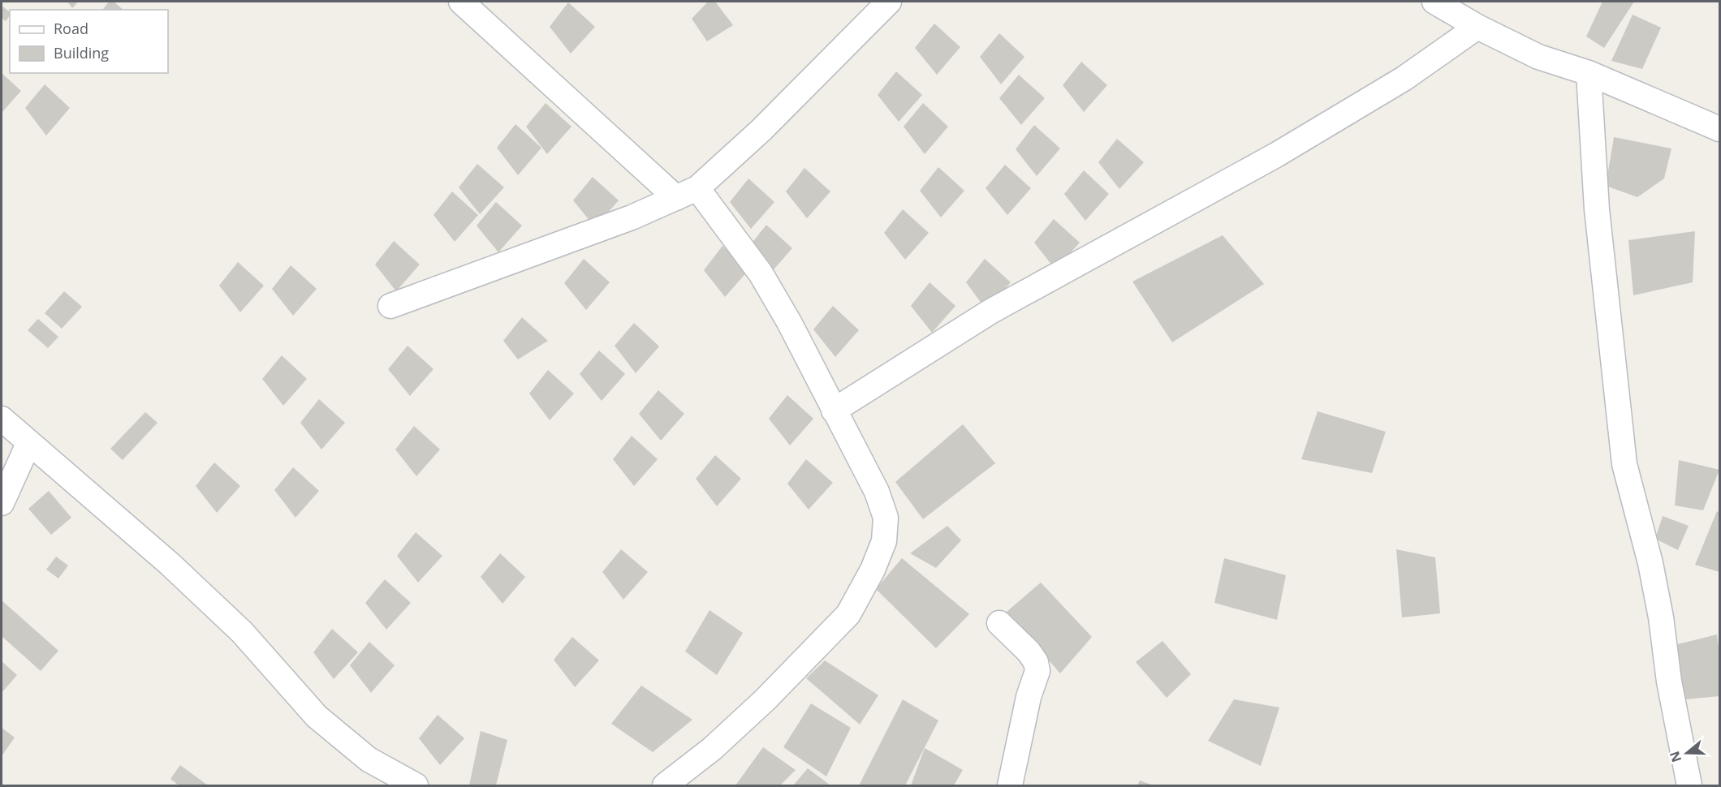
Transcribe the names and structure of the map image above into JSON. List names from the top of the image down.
{
  "legend": ["Road", "Building"],
  "north": "left"
}
